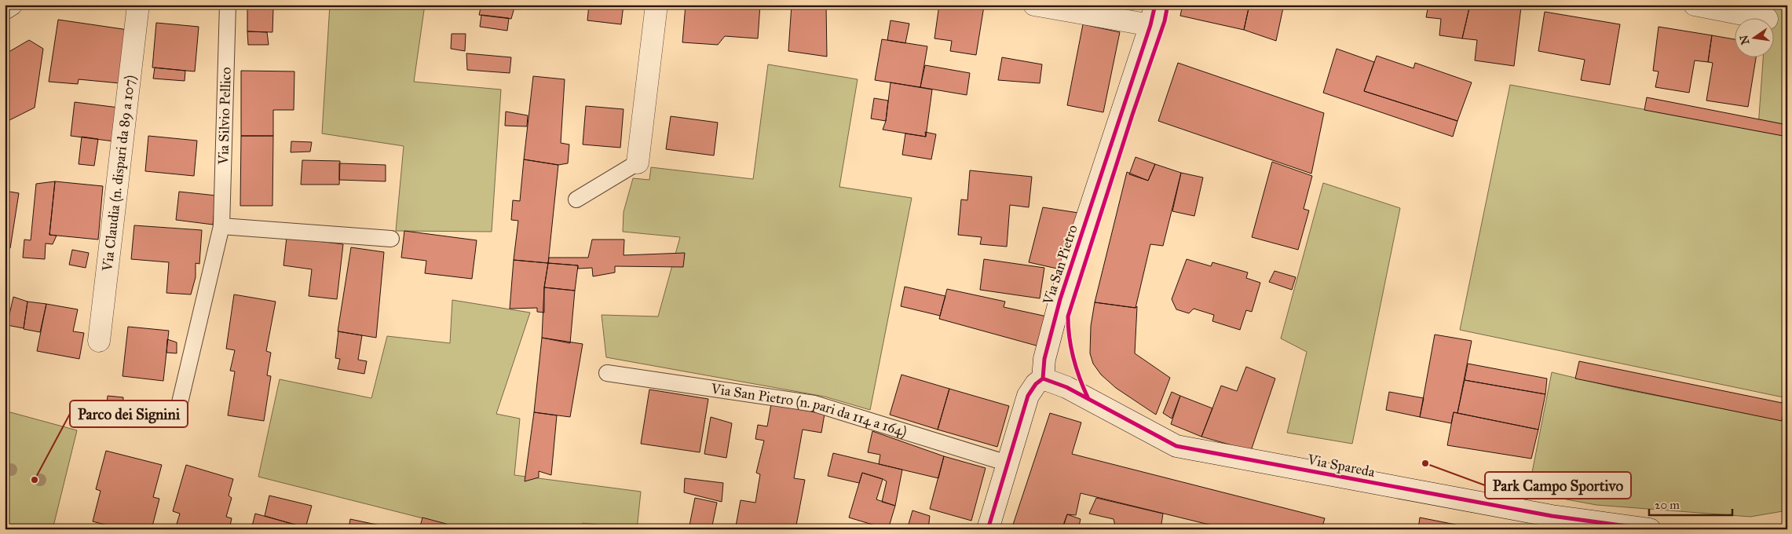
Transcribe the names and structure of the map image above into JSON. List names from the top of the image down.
{
  "streets": {
    "street": ["Via Claudia (n. dispari da 89 a 107)", "Via San Pietro", "Via Spareda"],
    "lane": ["Via Silvio Pellico", "Via San Pietro (n. pari da 114 a 164)"]
  },
  "crossings": [
    ["Via San Pietro", "Via Spareda"]
  ],
  "places": ["Park Campo Sportivo", "Parco dei Signini"],
  "scale_bar": "20 m",
  "north": "left"
}
